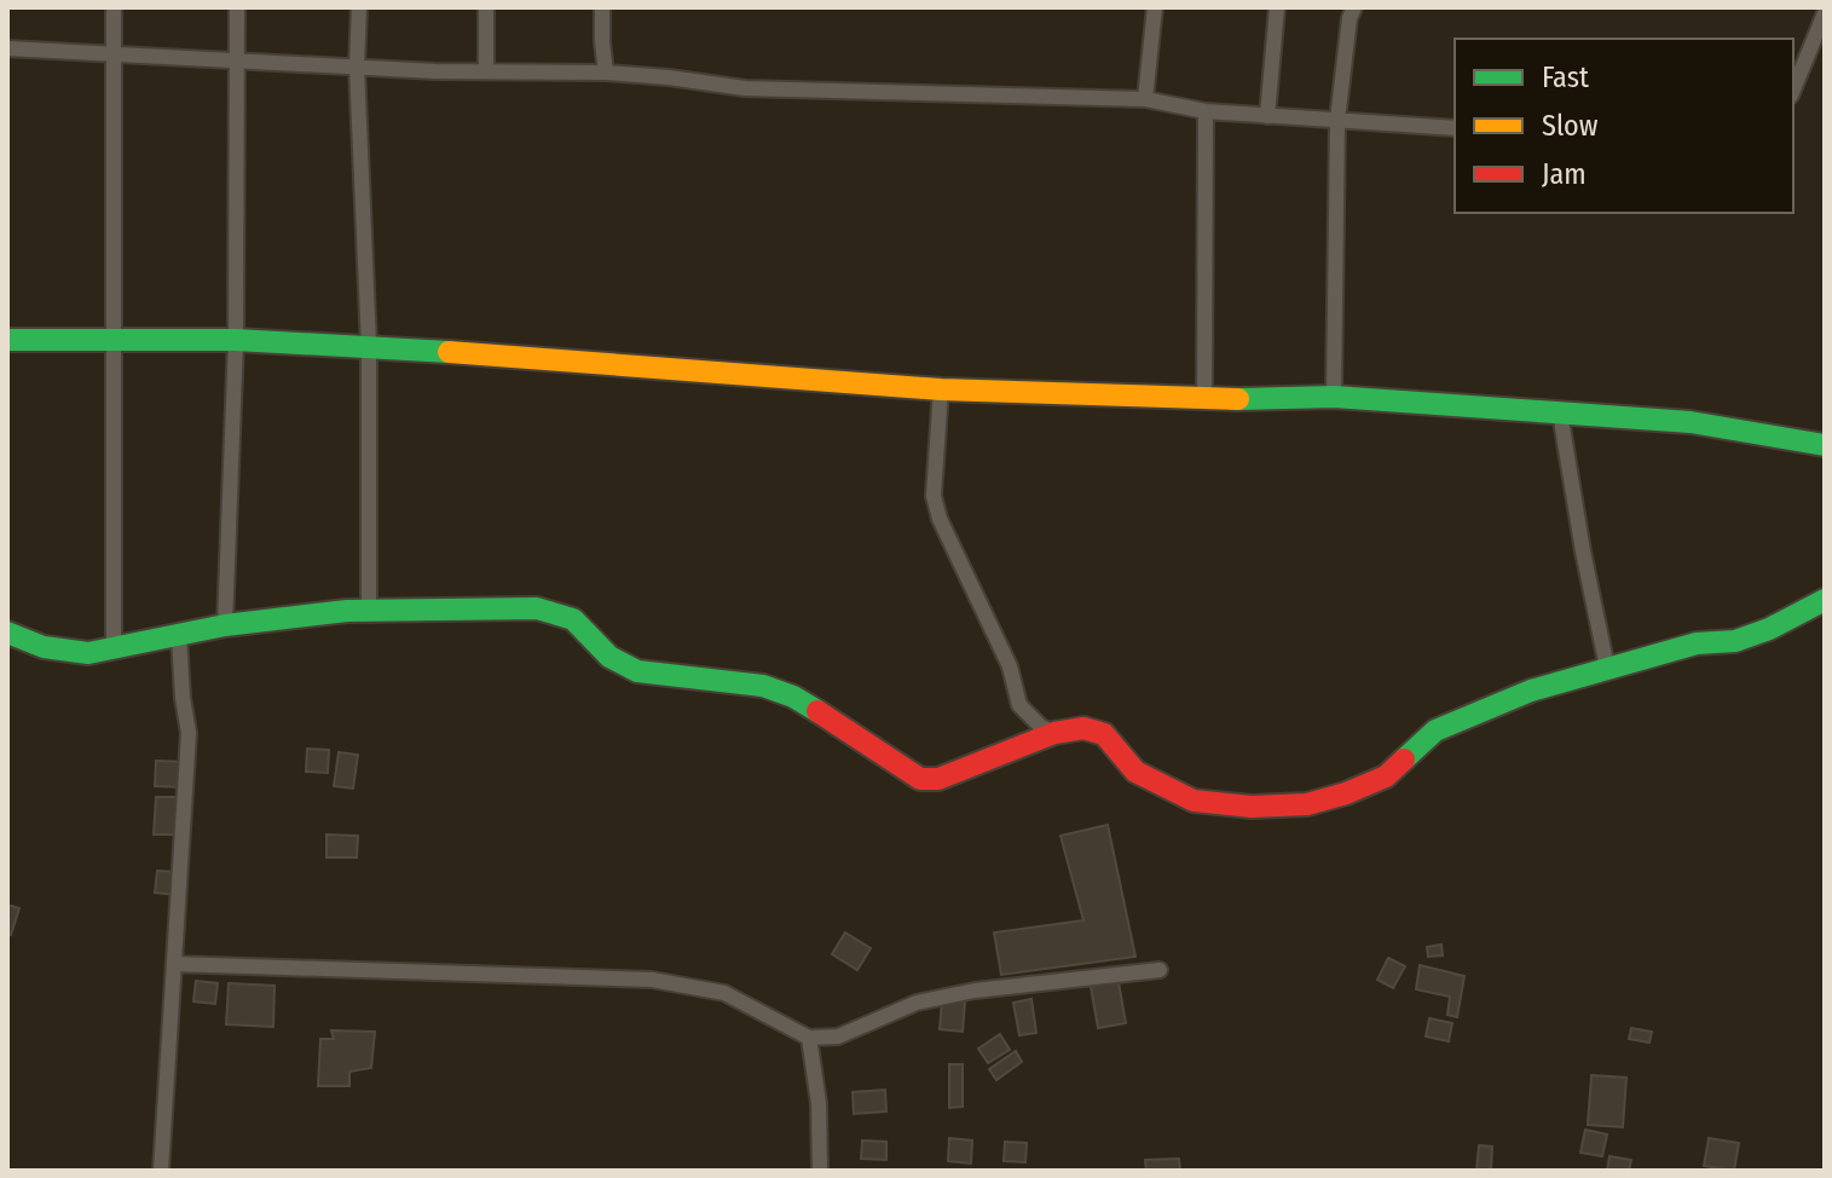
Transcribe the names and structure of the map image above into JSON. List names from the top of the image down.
{
  "legend": ["Fast", "Slow", "Jam"]
}
